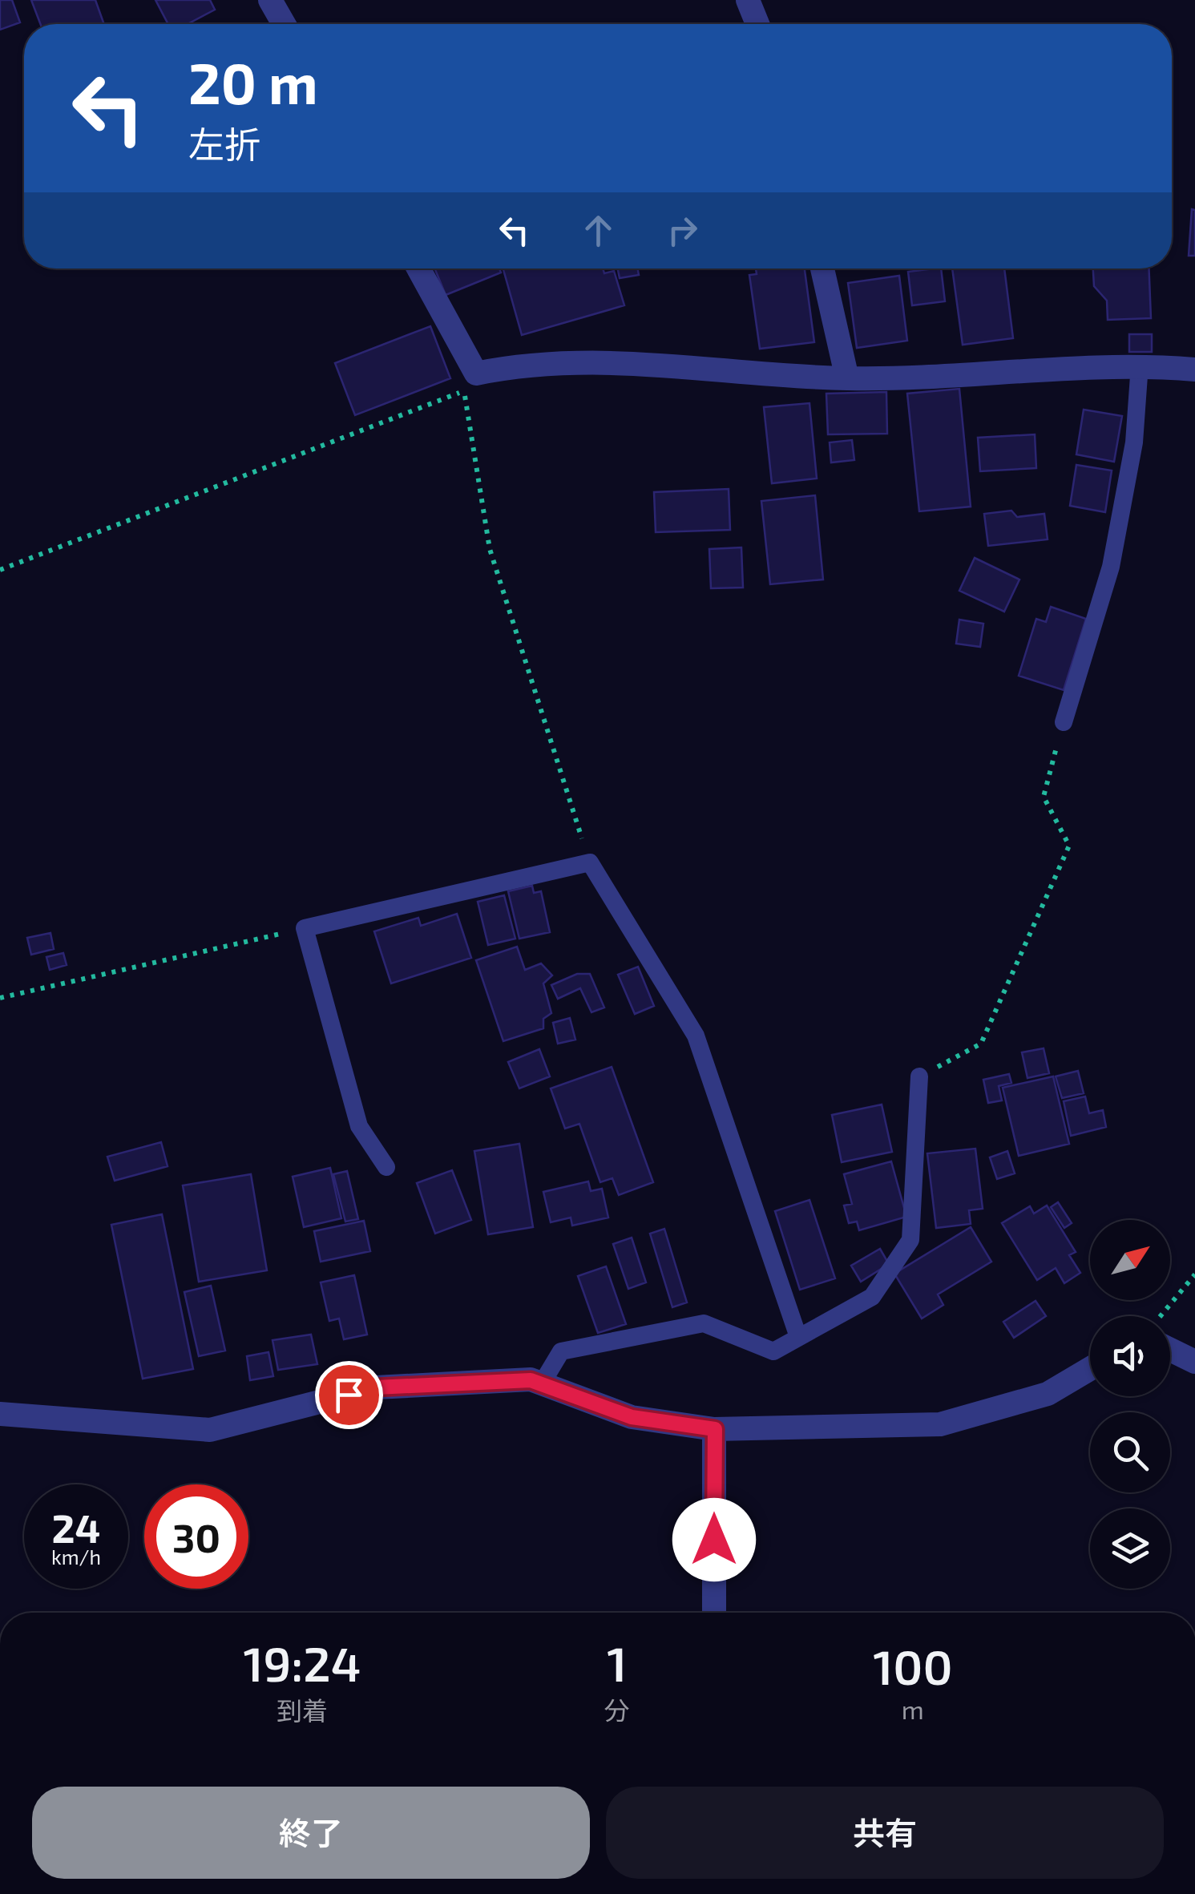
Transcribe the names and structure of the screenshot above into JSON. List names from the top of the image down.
{
  "north": "top right",
  "page": {
    "turn": ["20 m", "左折"],
    "speed": "24 km/h",
    "limit": "30",
    "eta": [
      "19:24",
      "到着",
      "1",
      "分",
      "100",
      "m"
    ],
    "buttons": ["終了", "共有"]
  }
}
